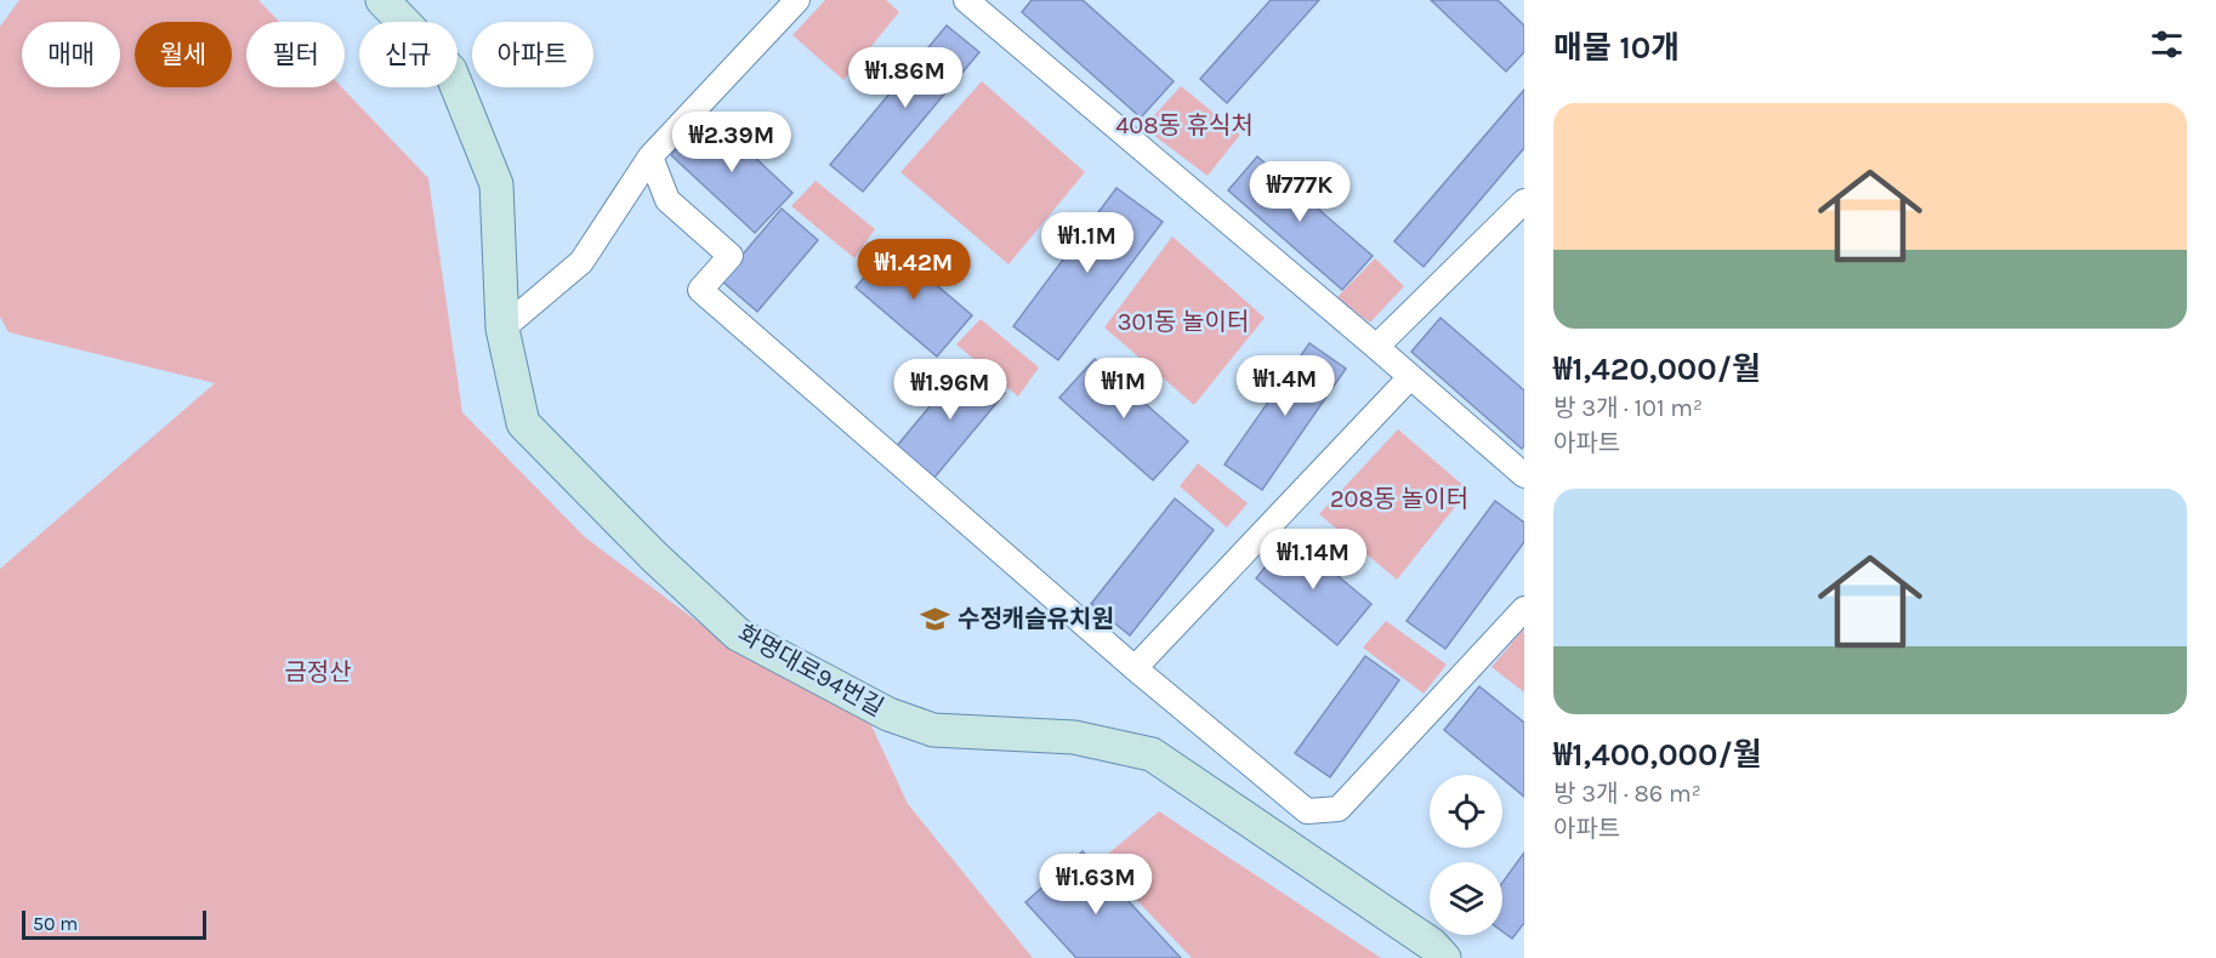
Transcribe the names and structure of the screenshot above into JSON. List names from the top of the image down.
{
  "streets": {
    "street": ["화명대로94번길"]
  },
  "parks": [
    "408동 휴식처",
    "301동 놀이터",
    "208동 놀이터",
    "금정산"
  ],
  "places": {
    "school or university": ["수정캐슬유치원"]
  },
  "scale_bar": "50 m",
  "page": {
    "heading": "매물 10개",
    "chip": [
      "매매",
      "월세",
      "필터",
      "신규",
      "아파트"
    ],
    "price": [
      "₩1.86M",
      "₩2.39M",
      "₩777K",
      "₩1.1M",
      "₩1.42M",
      "₩1.4M",
      "₩1M",
      "₩1.96M",
      "₩1.14M",
      "₩1.63M"
    ],
    "list": [
      {
        "name": "₩1,420,000/월",
        "note": "방 3개 · 101 m² · 아파트"
      },
      {
        "name": "₩1,400,000/월",
        "note": "방 3개 · 86 m² · 아파트"
      }
    ],
    "scale": "50 m"
  }
}
